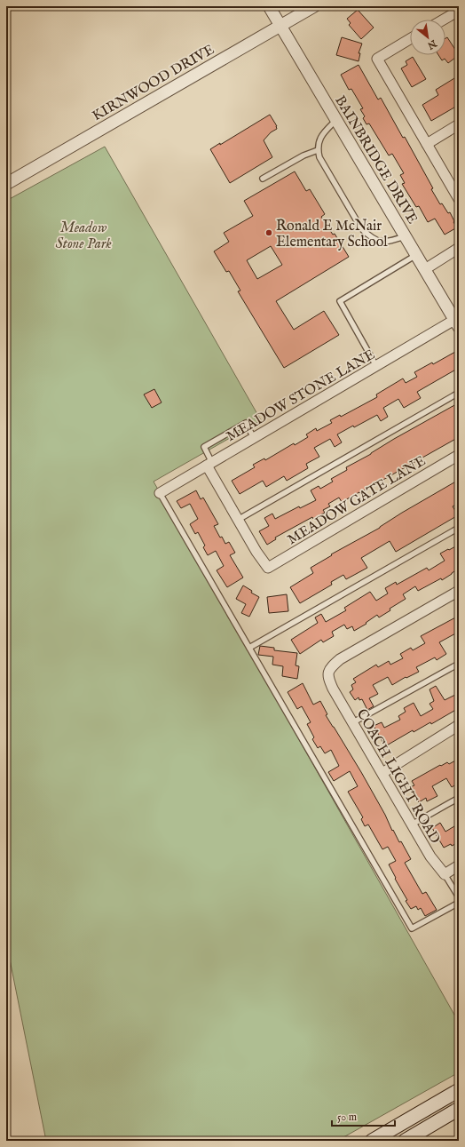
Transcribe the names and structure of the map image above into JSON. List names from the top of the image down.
{
  "streets": {
    "street": [
      "KIRNWOOD DRIVE",
      "BAINBRIDGE DRIVE",
      "MEADOW STONE LANE",
      "MEADOW GATE LANE",
      "COACH LIGHT ROAD"
    ]
  },
  "crossings": [
    ["KIRNWOOD DRIVE", "BAINBRIDGE DRIVE"],
    ["BAINBRIDGE DRIVE", "MEADOW STONE LANE"]
  ],
  "parks": ["Meadow Stone Park"],
  "places": ["Ronald E McNair Elementary School"],
  "scale_bar": "50 m",
  "north": "bottom right"
}
